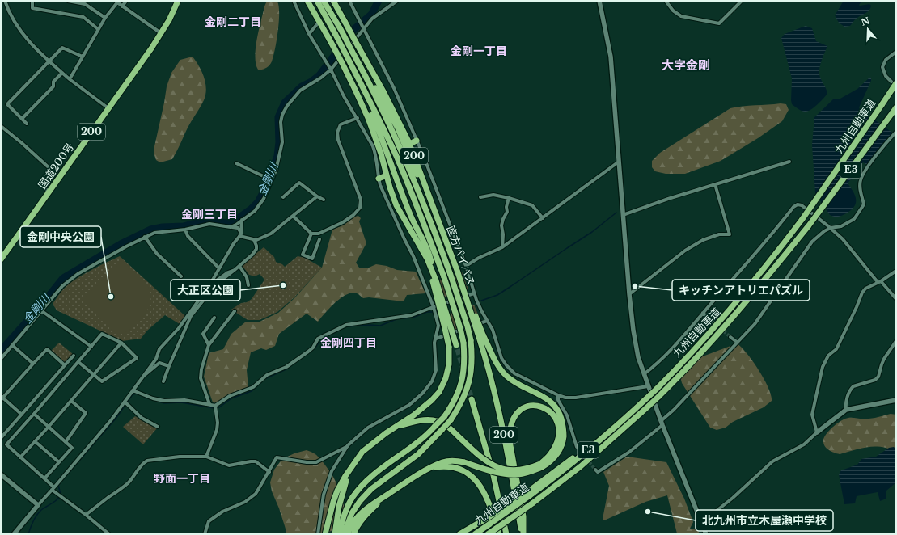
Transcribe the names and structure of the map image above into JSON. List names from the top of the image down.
{
  "streets": {
    "highway": [
      "九州自動車道",
      "200",
      "国道200号",
      "E3",
      "直方バイパス"
    ]
  },
  "crossings": [
    ["200", "直方バイパス"]
  ],
  "districts": [
    "金剛二丁目",
    "金剛一丁目",
    "大字金剛",
    "金剛三丁目",
    "金剛四丁目",
    "野面一丁目"
  ],
  "water": ["金剛川"],
  "places": [
    "大正区公園",
    "キッチンアトリエパズル",
    "金剛中央公園",
    "北九州市立木屋瀬中学校"
  ],
  "north": "top"
}
